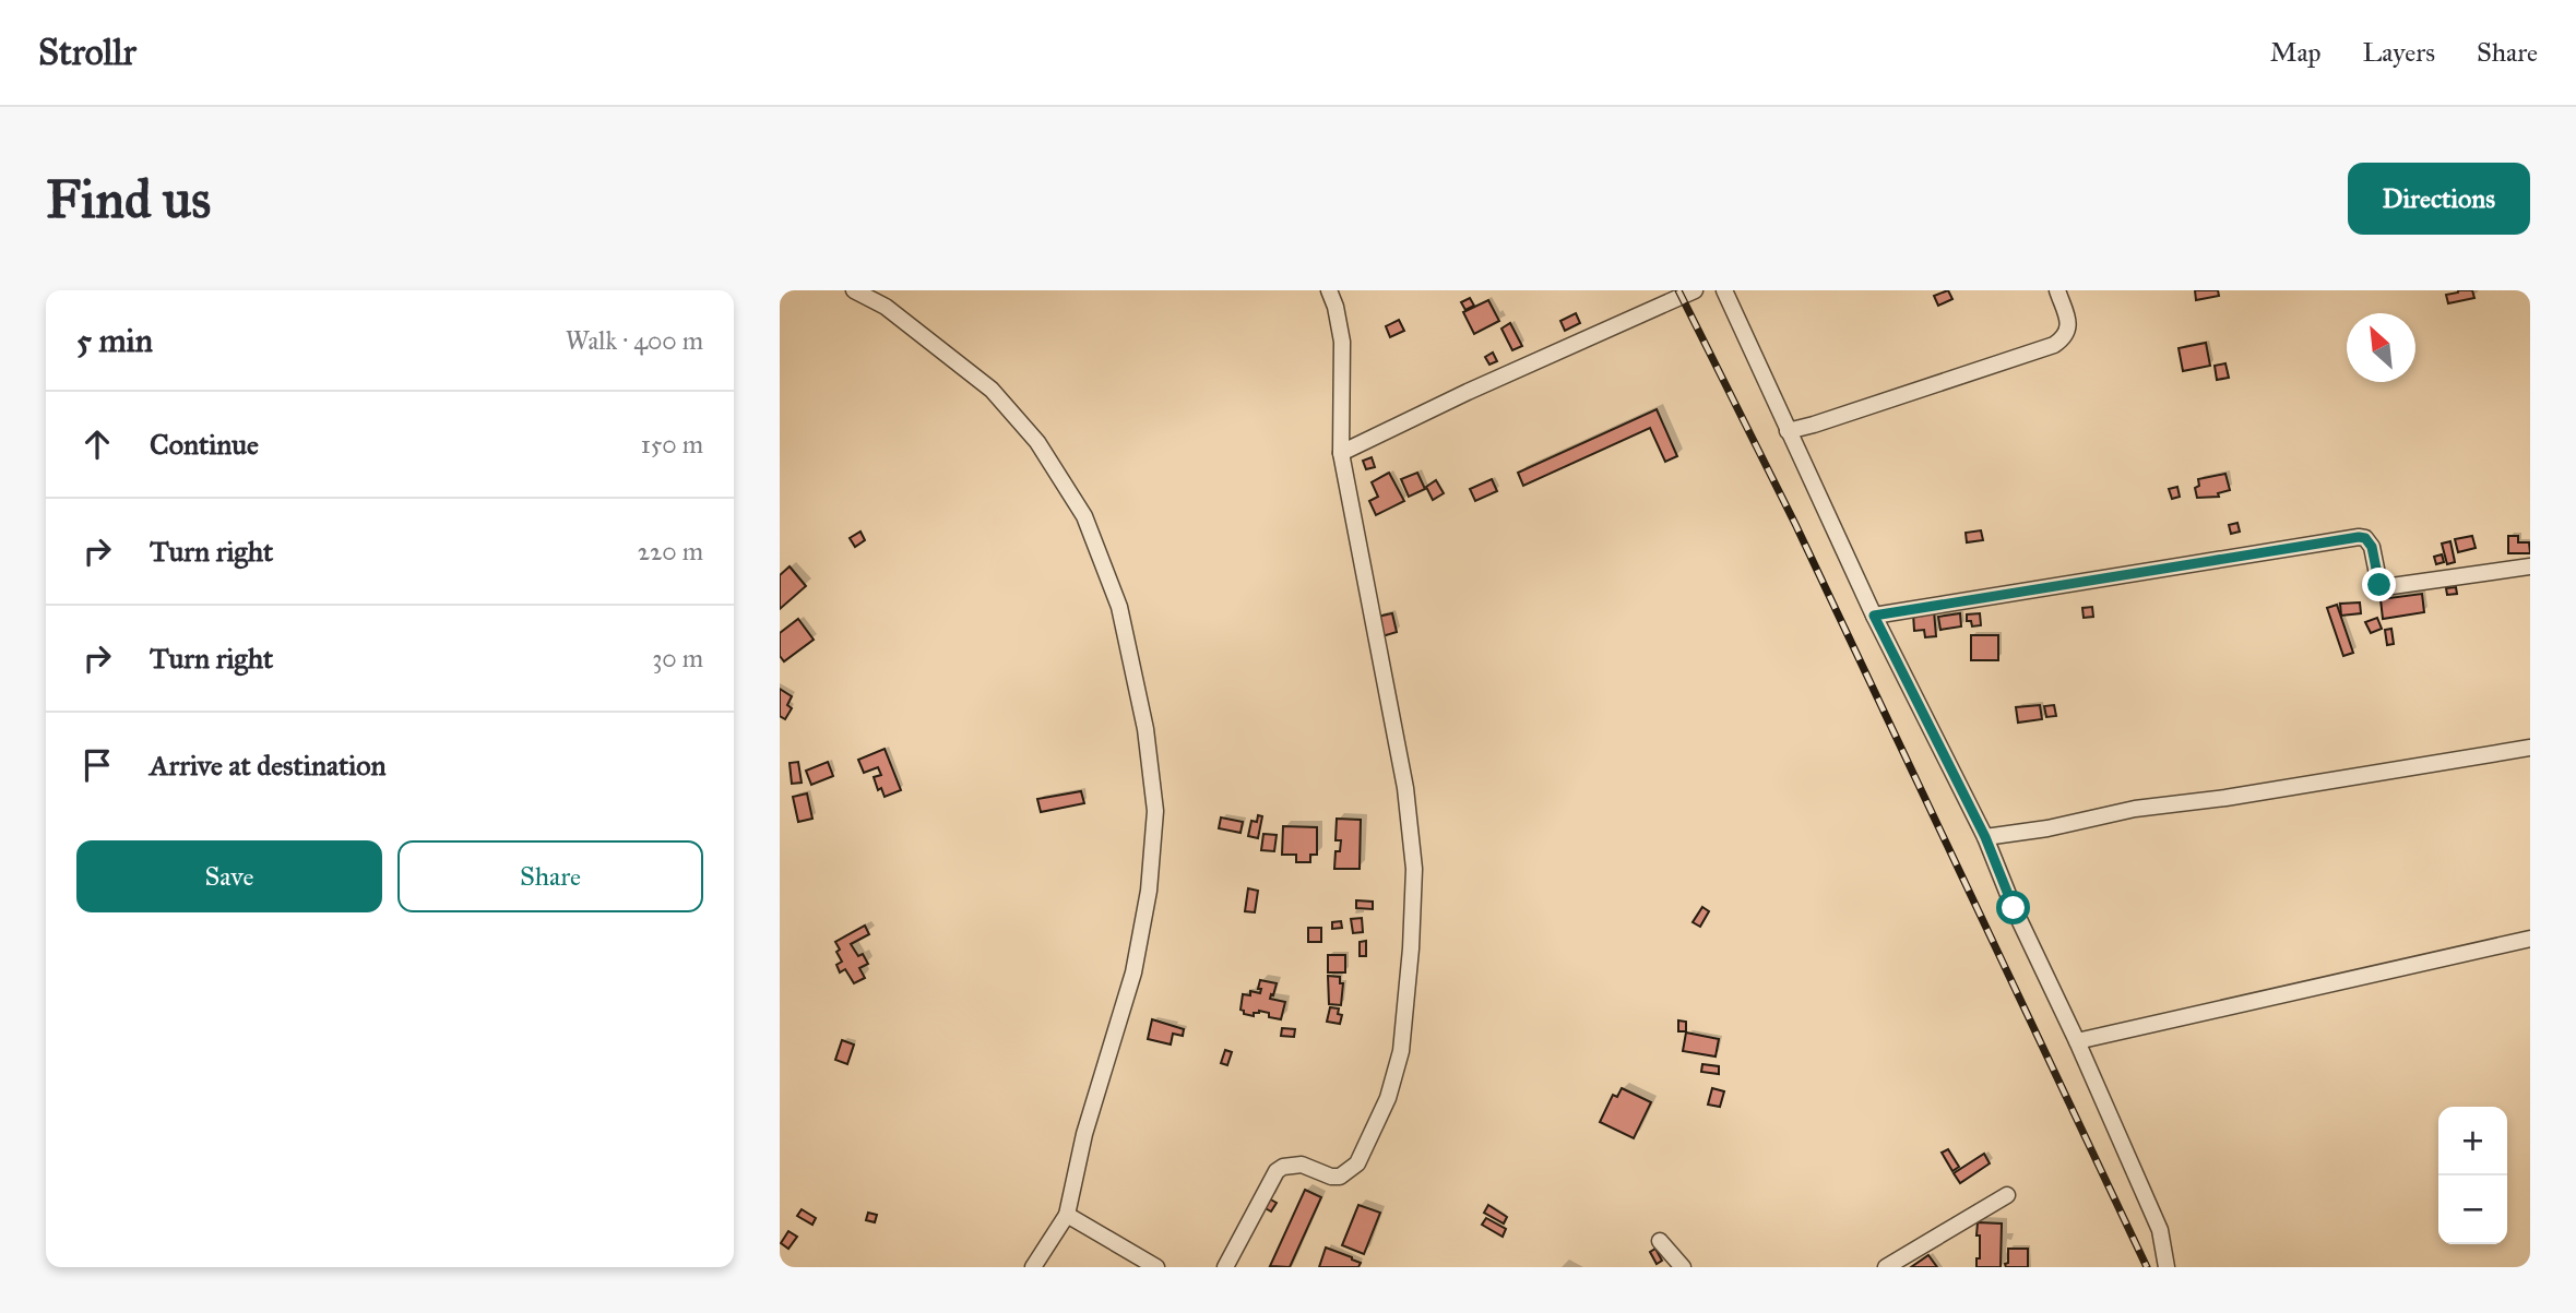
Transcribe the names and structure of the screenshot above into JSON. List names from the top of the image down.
{
  "north": "top left",
  "page": {
    "header": "Strollr",
    "nav": ["Map", "Layers", "Share"],
    "buttons": [
      "Directions",
      ["Save", "Share"]
    ],
    "title": "Find us",
    "heading": ["5 min", "Walk · 400 m"],
    "list": [
      ["Continue", "150 m"],
      ["Turn right", "220 m"],
      ["Turn right", "30 m"],
      "Arrive at destination"
    ],
    "map_buttons": ["+", "−"]
  }
}
